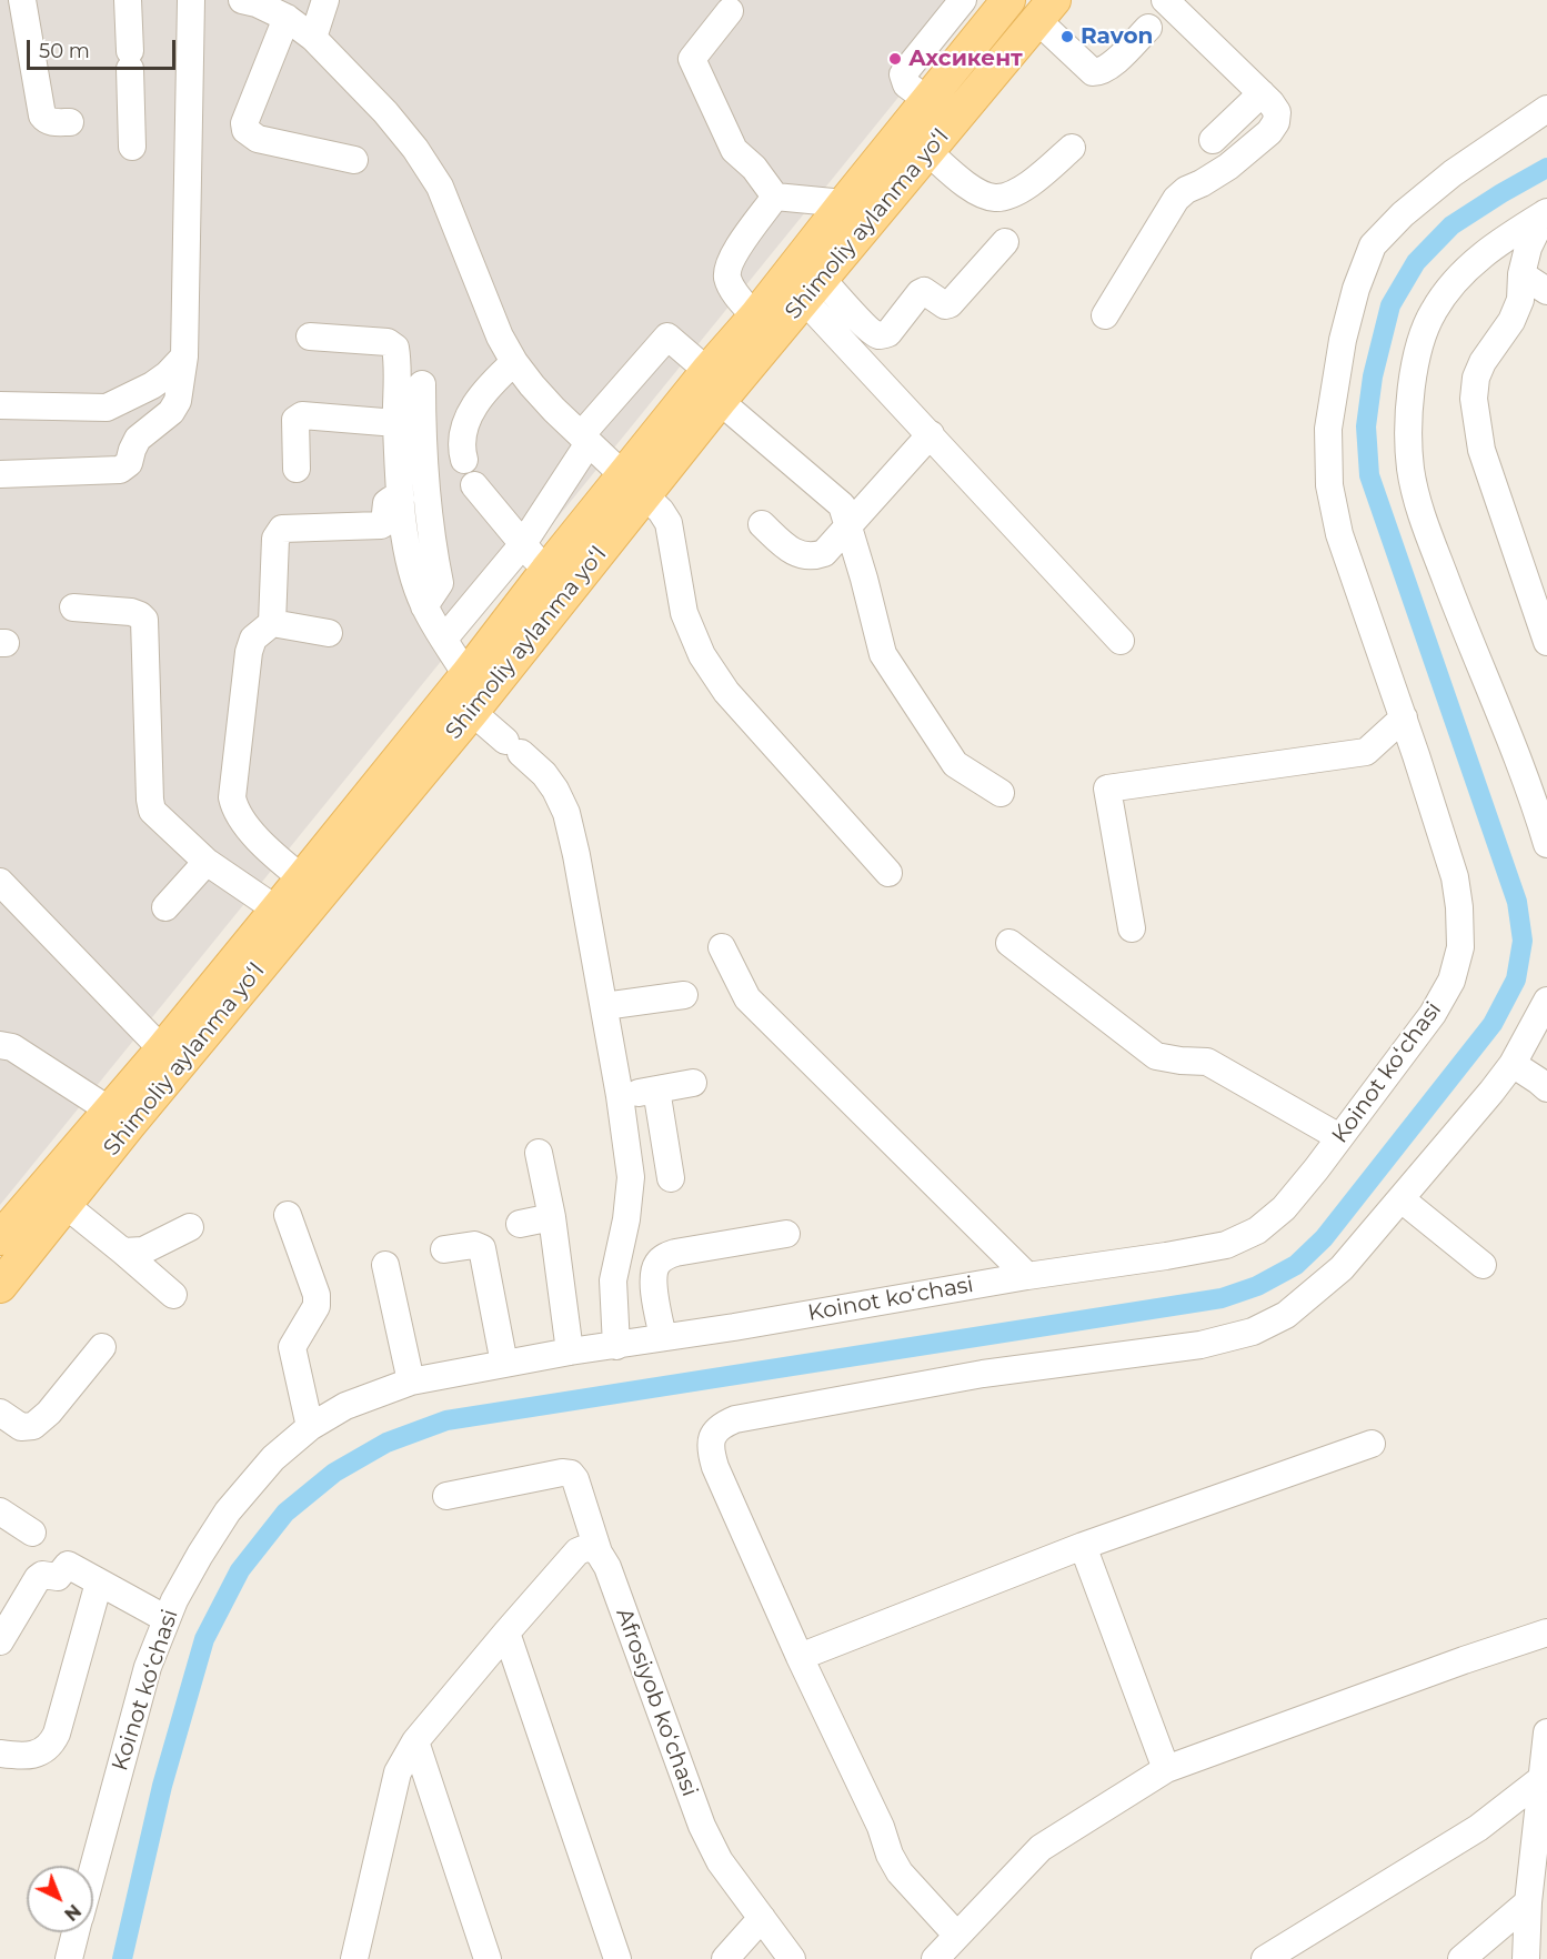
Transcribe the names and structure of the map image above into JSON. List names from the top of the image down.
{
  "streets": {
    "main road": ["Shimoliy aylanma yoʻl"],
    "street": ["Koinot koʻchasi", "Afrosiyob koʻchasi"]
  },
  "places": ["Ravon", "Ахсикент"],
  "scale_bar": "50 m",
  "north": "bottom right"
}
